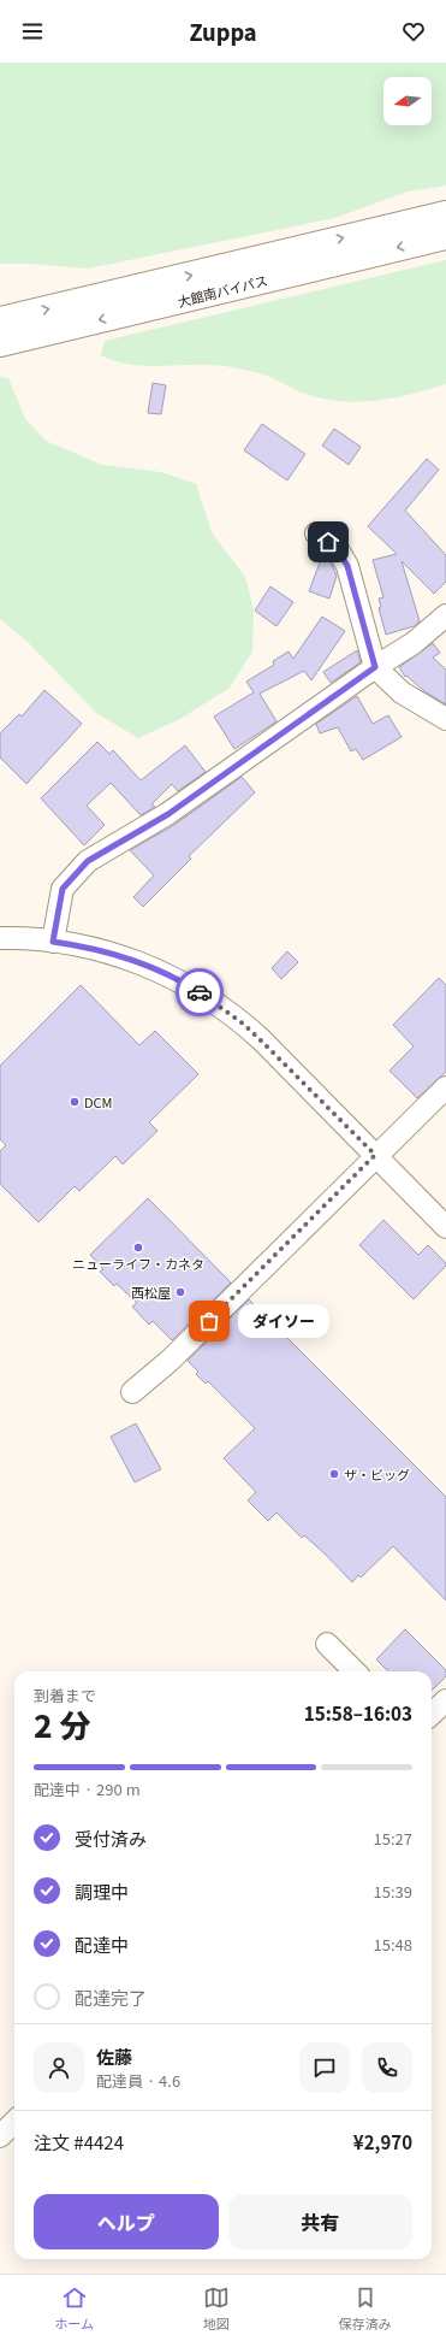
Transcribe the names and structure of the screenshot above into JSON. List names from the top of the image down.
{
  "streets": {
    "highway": ["大館南バイパス"]
  },
  "places": [
    "DCM",
    "ニューライフ・カネタ",
    "西松屋",
    "ダイソー",
    "ザ・ビッグ"
  ],
  "north": "left",
  "page": {
    "header": "Zuppa",
    "bubble": "ダイソー",
    "heading": ["2 分", "到着まで", "15:58–16:03"],
    "panel": [
      "佐藤",
      "配達員 · 4.6",
      "注文 #4424",
      "¥2,970"
    ],
    "bar": "配達中 · 290 m",
    "list": [
      ["受付済み", "15:27"],
      ["調理中", "15:39"],
      ["配達中", "15:48"],
      "配達完了"
    ],
    "buttons": ["ヘルプ", "共有"],
    "tabs": ["ホーム", "地図", "保存済み"]
  }
}
